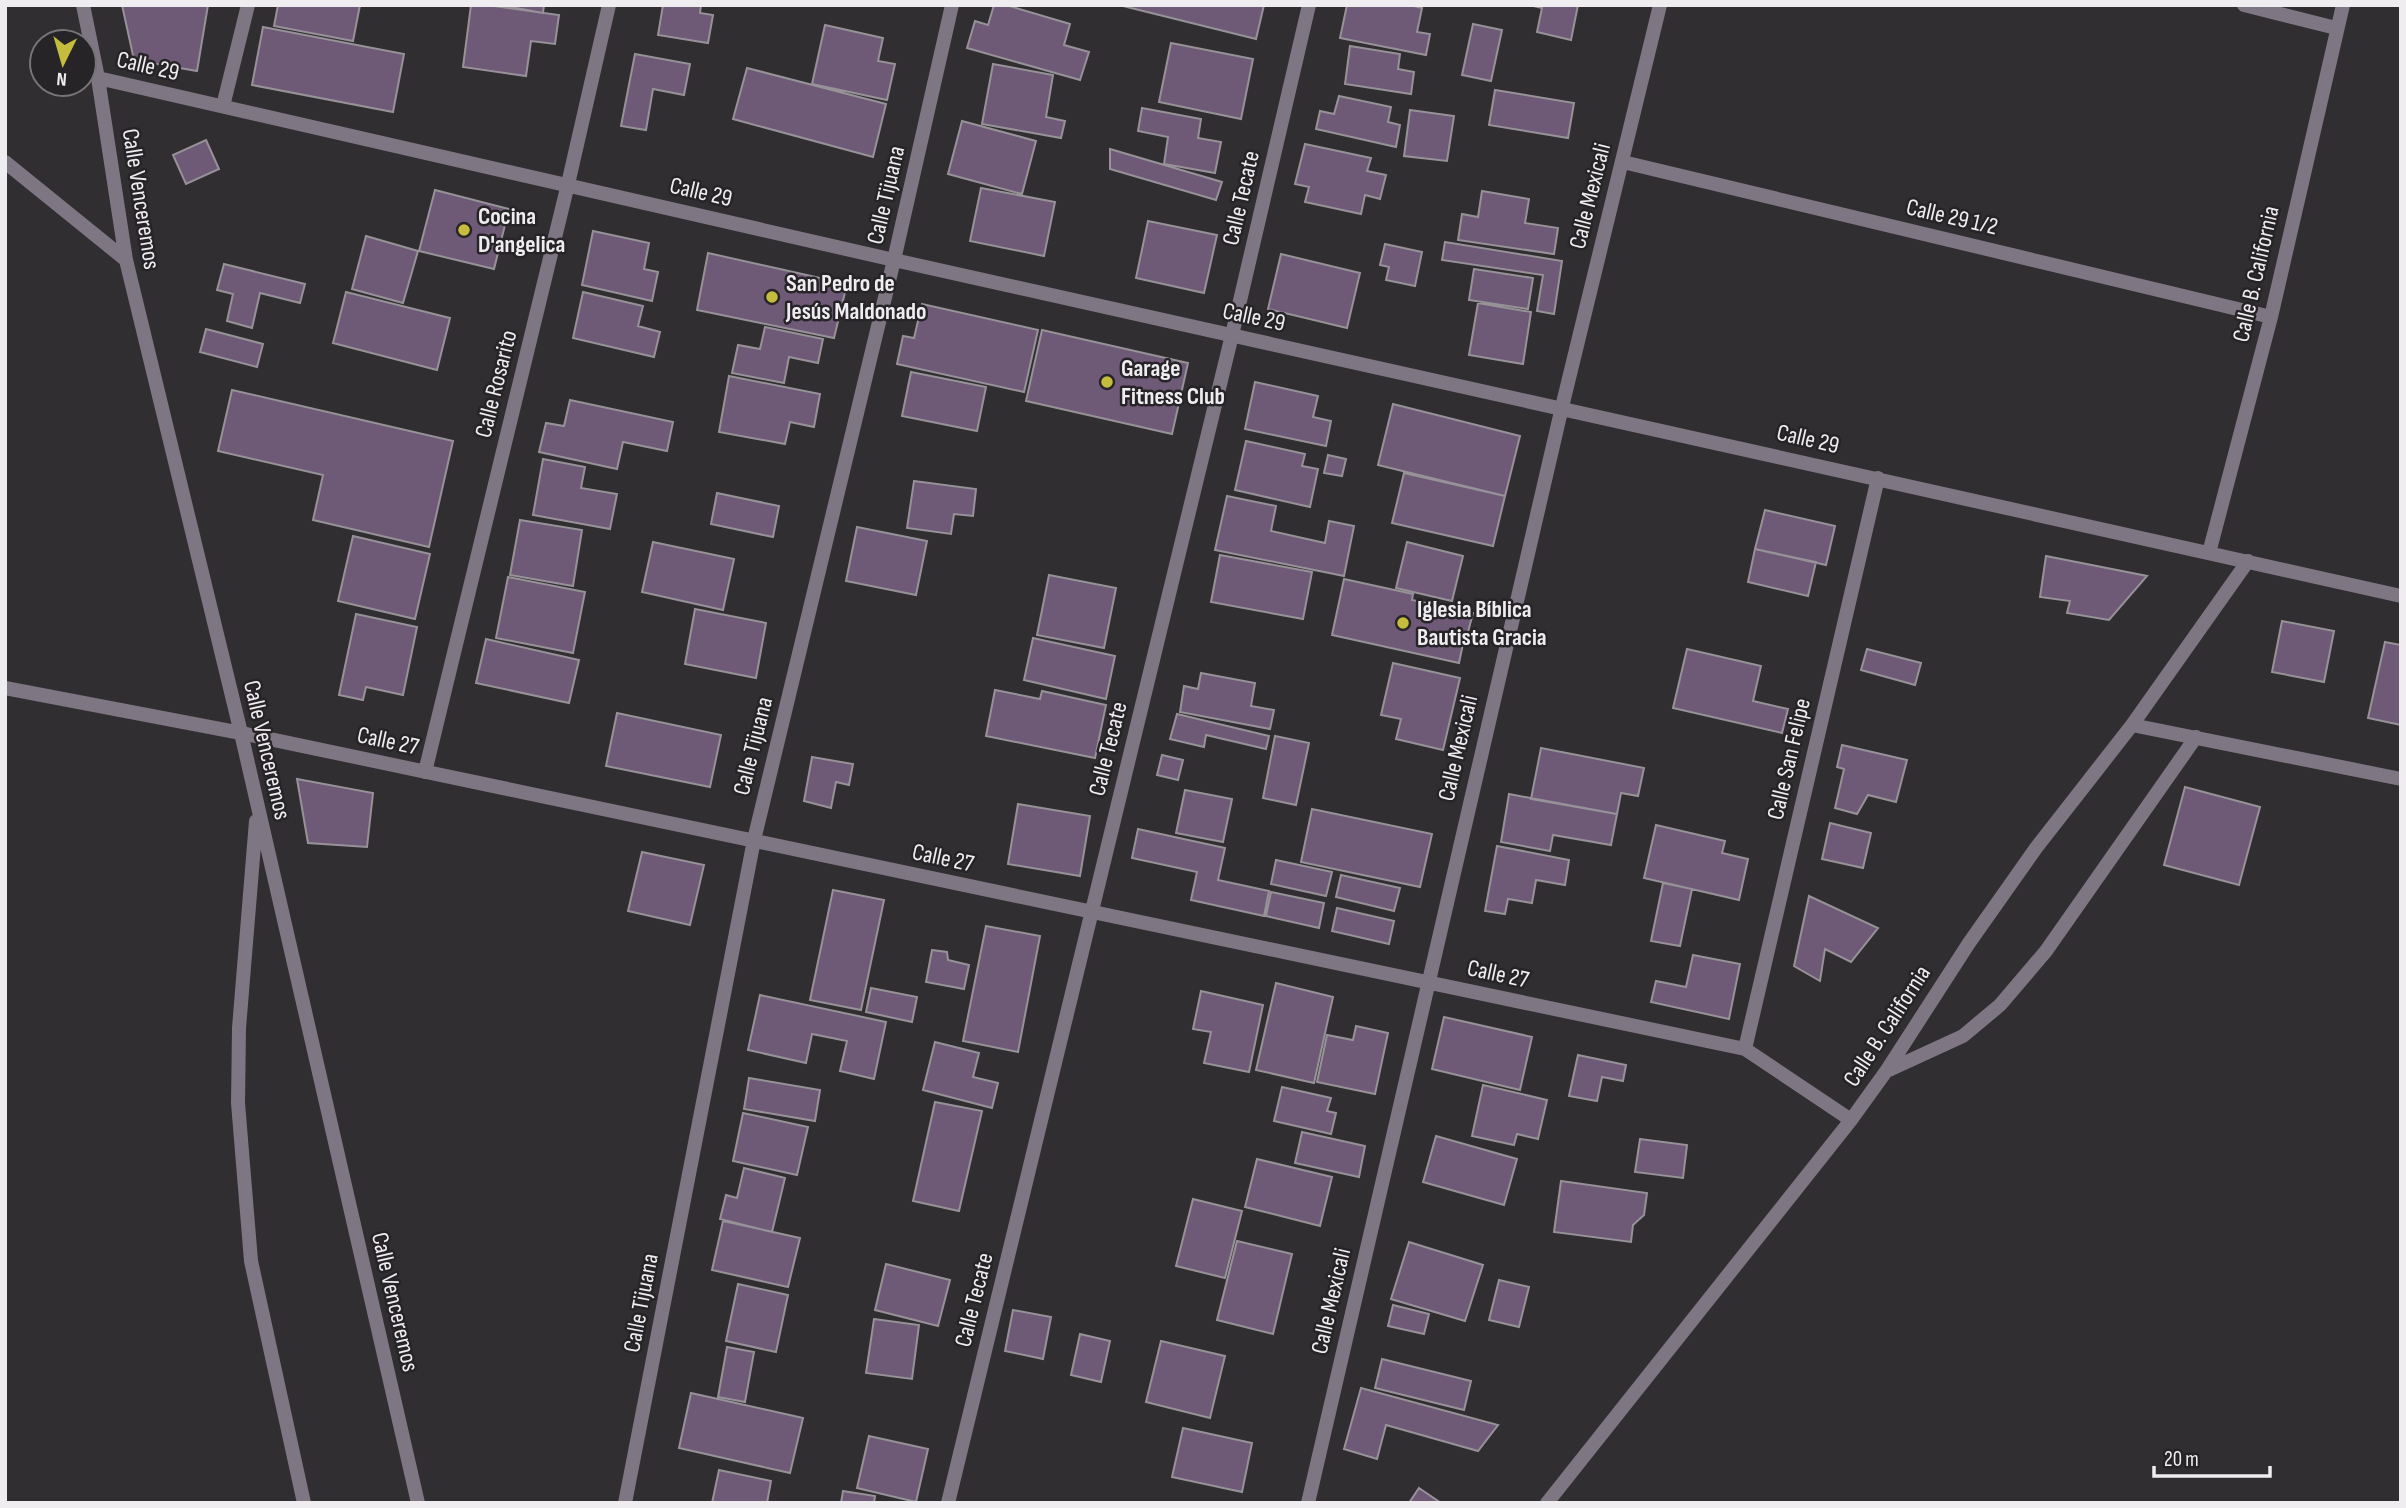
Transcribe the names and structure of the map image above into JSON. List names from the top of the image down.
{
  "streets": {
    "street": [
      "Calle 29",
      "Calle Tijuana",
      "Calle Mexicali",
      "Calle Tecate",
      "Calle Venceremos",
      "Calle 29 1/2",
      "Calle B. California",
      "Calle Rosarito",
      "Calle 27",
      "Calle San Felipe"
    ]
  },
  "crossings": [
    ["Calle 29", "Calle Tijuana"],
    ["Calle 29", "Calle Mexicali"],
    ["Calle 29", "Calle Tecate"],
    ["Calle 29", "Calle Venceremos"],
    ["Calle 29", "Calle B. California"],
    ["Calle 29", "Calle Rosarito"],
    ["Calle 29", "Calle San Felipe"],
    ["Calle Tijuana", "Calle 27"],
    ["Calle Mexicali", "Calle 29 1/2"],
    ["Calle Mexicali", "Calle 27"],
    ["Calle Tecate", "Calle 27"],
    ["Calle Venceremos", "Calle 27"],
    ["Calle 29 1/2", "Calle B. California"],
    ["Calle B. California", "Calle 27"],
    ["Calle Rosarito", "Calle 27"],
    ["Calle 27", "Calle San Felipe"]
  ],
  "places": [
    "Cocina D'angelica",
    "San Pedro de Jesús Maldonado",
    "Garage Fitness Club",
    "Iglesia Bíblica Bautista Gracia"
  ],
  "scale_bar": "20 m",
  "north": "bottom"
}
